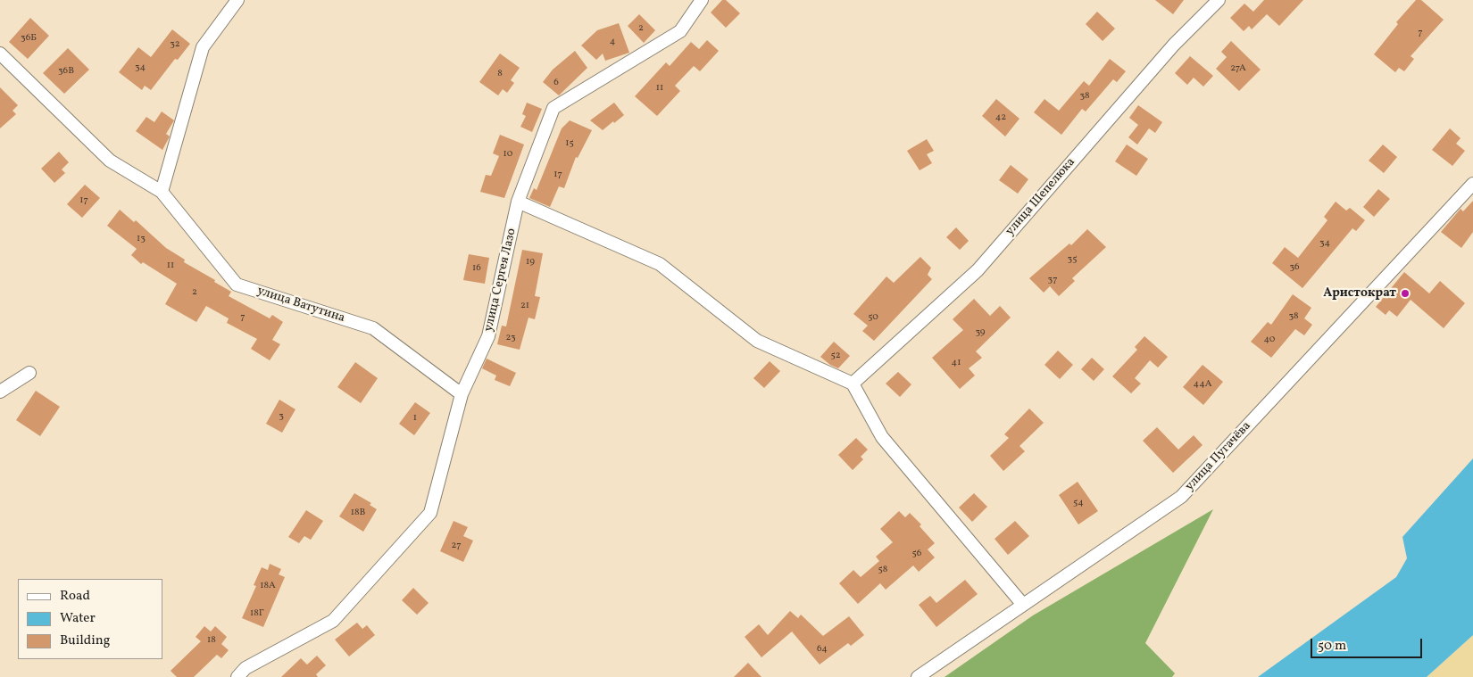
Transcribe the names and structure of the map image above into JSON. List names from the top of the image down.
{
  "streets": {
    "street": [
      "улица Шепелюка",
      "улица Сергея Лазо",
      "улица Ватутина",
      "улица Пугачёва"
    ]
  },
  "crossings": [
    ["улица Сергея Лазо", "улица Ватутина"]
  ],
  "places": ["Аристократ"],
  "house_numbers": [
    "2",
    "7",
    "36Б",
    "4",
    "32",
    "34",
    "27А",
    "36В",
    "8",
    "6",
    "11",
    "38",
    "42",
    "15",
    "10",
    "17",
    "17",
    "13",
    "34",
    "35",
    "19",
    "11",
    "36",
    "16",
    "37",
    "2",
    "21",
    "38",
    "7",
    "50",
    "39",
    "23",
    "40",
    "52",
    "41",
    "44А",
    "3",
    "1",
    "54",
    "18В",
    "27",
    "56",
    "58",
    "18А",
    "18Г",
    "18",
    "64"
  ],
  "legend": ["Road", "Water", "Building"],
  "scale_bar": "50 m"
}
